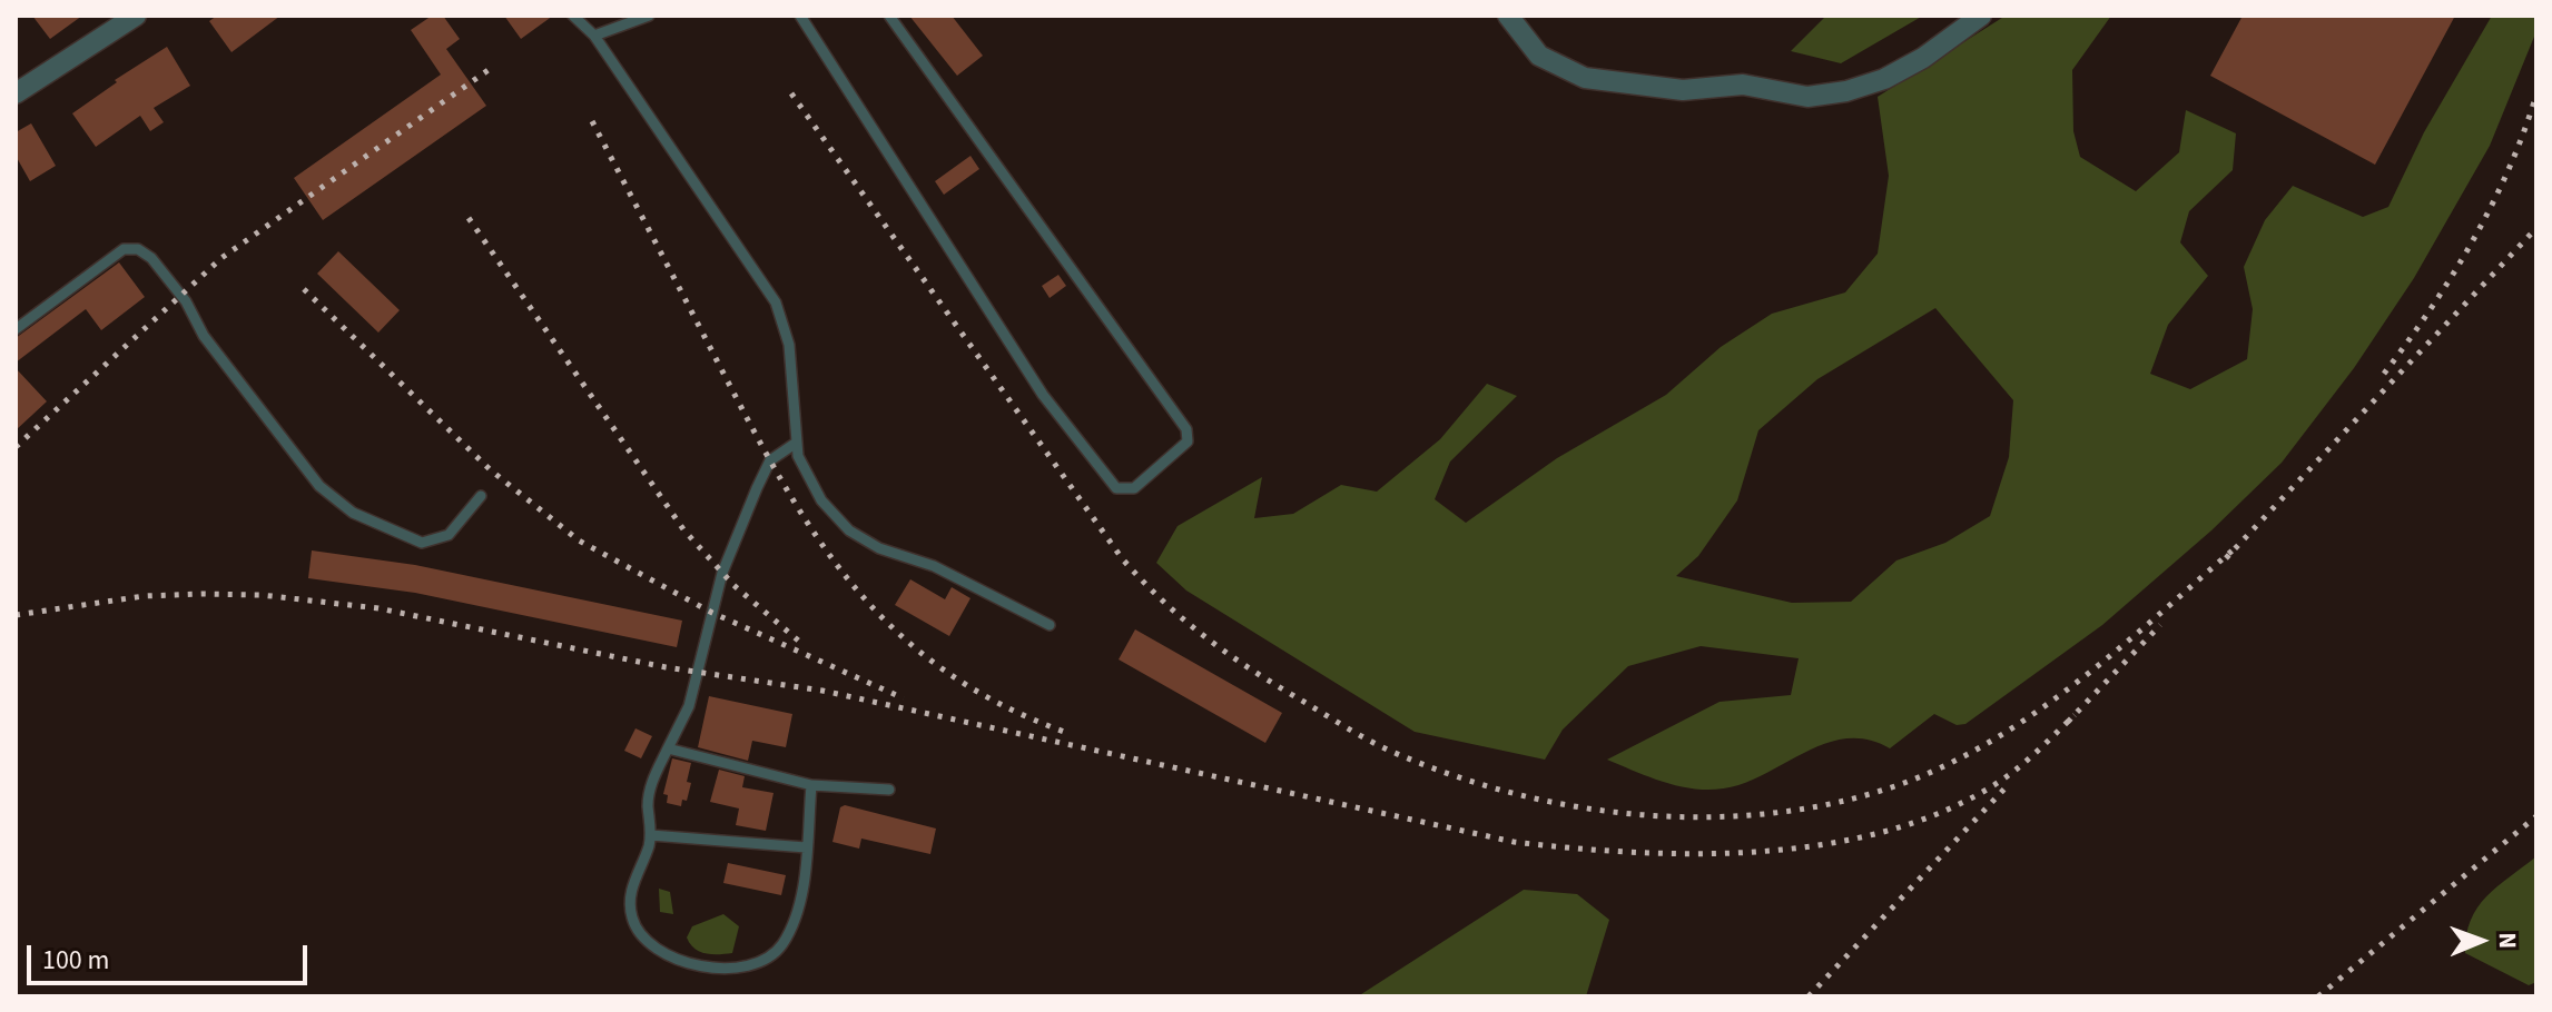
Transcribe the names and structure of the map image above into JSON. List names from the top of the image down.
{
  "scale_bar": "100 m",
  "north": "right"
}
